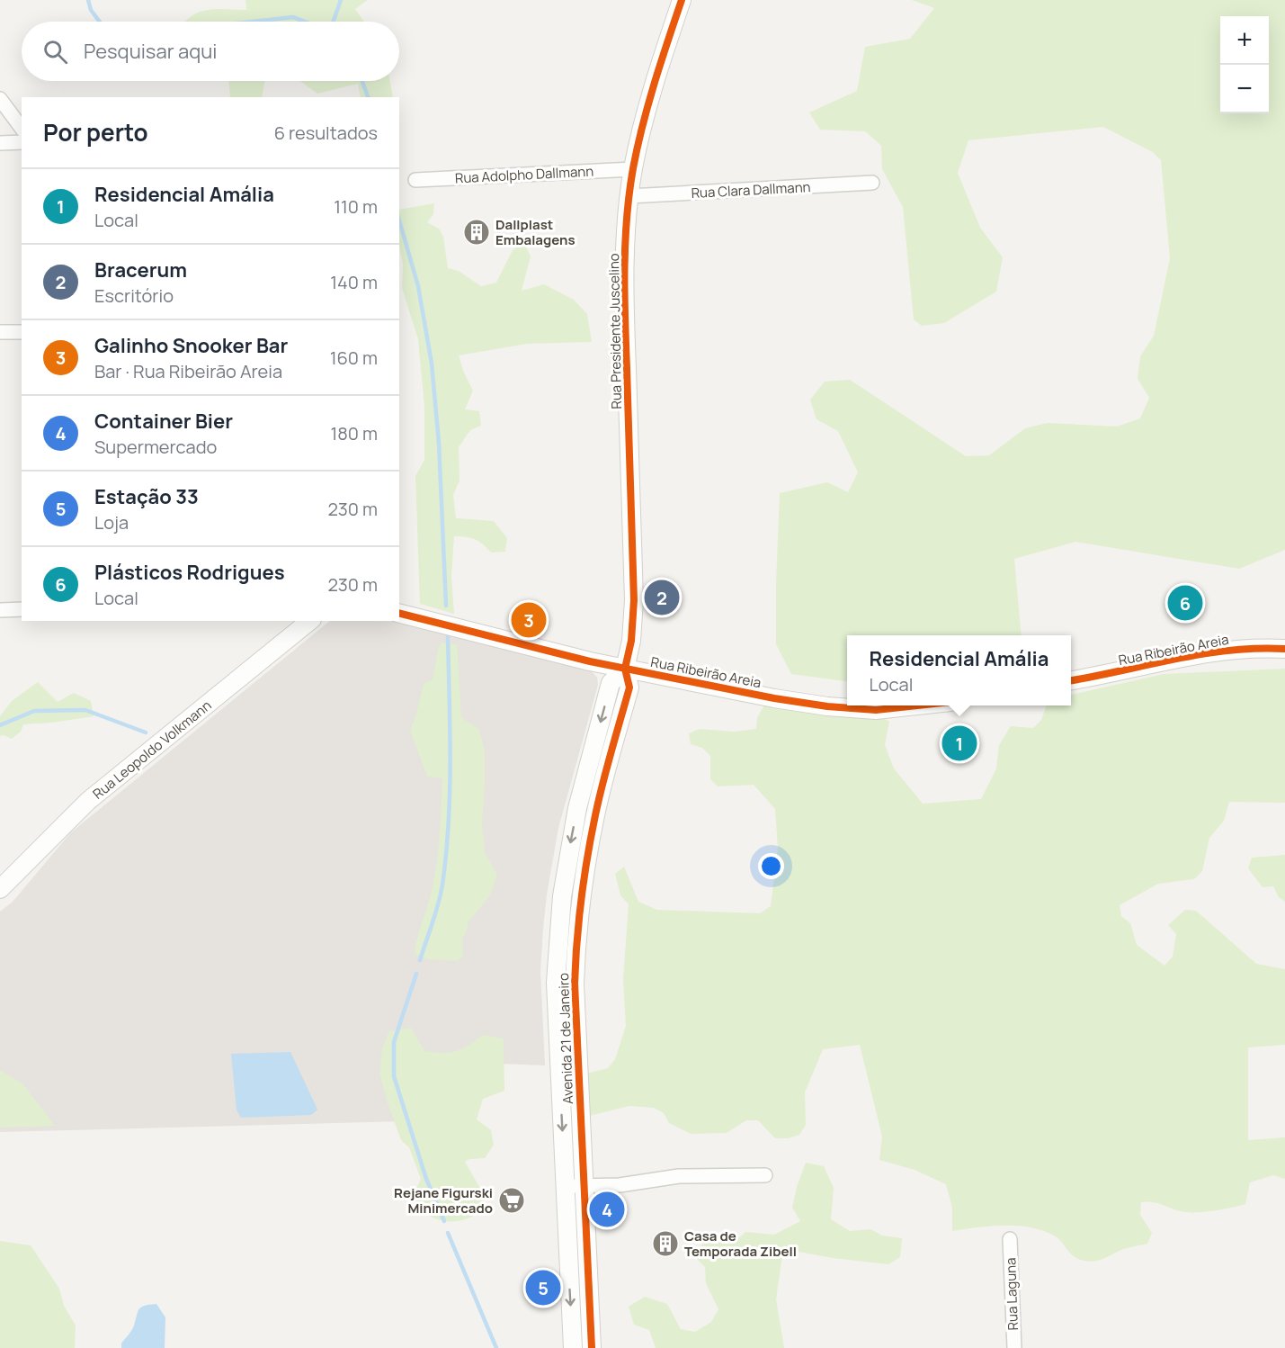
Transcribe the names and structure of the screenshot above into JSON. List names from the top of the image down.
{
  "streets": {
    "street": [
      "Rua Adolpho Dallmann",
      "Rua Clara Dallmann",
      "Rua Presidente Juscelino",
      "Rua Ribeirão Areia",
      "Rua Leopoldo Volkmann",
      "Avenida 21 de Janeiro",
      "Rua Laguna"
    ]
  },
  "crossings": [
    ["Rua Adolpho Dallmann", "Rua Presidente Juscelino"],
    ["Rua Clara Dallmann", "Rua Presidente Juscelino"],
    ["Rua Presidente Juscelino", "Rua Ribeirão Areia"],
    ["Rua Presidente Juscelino", "Avenida 21 de Janeiro"],
    ["Rua Ribeirão Areia", "Avenida 21 de Janeiro"]
  ],
  "places": {
    "building": ["Dallplast Embalagens", "Casa de Temporada Zibell"],
    "supermarket": ["Rejane Figurski Minimercado"]
  },
  "page": {
    "map_buttons": ["+", "−"],
    "search": "Pesquisar aqui",
    "heading": ["Por perto", "6 resultados"],
    "list": [
      {
        "mark": "1",
        "name": "Residencial Amália",
        "note": "Local",
        "value": "110 m"
      },
      {
        "mark": "2",
        "name": "Bracerum",
        "note": "Escritório",
        "value": "140 m"
      },
      {
        "mark": "3",
        "name": "Galinho Snooker Bar",
        "note": "Bar · Rua Ribeirão Areia",
        "value": "160 m"
      },
      {
        "mark": "4",
        "name": "Container Bier",
        "note": "Supermercado",
        "value": "180 m"
      },
      {
        "mark": "5",
        "name": "Estação 33",
        "note": "Loja",
        "value": "230 m"
      },
      {
        "mark": "6",
        "name": "Plásticos Rodrigues",
        "note": "Local",
        "value": "230 m"
      }
    ],
    "pins": [
      "2",
      "6",
      "3",
      "1",
      "4",
      "5"
    ],
    "popup": ["Residencial Amália", "Local"]
  }
}
